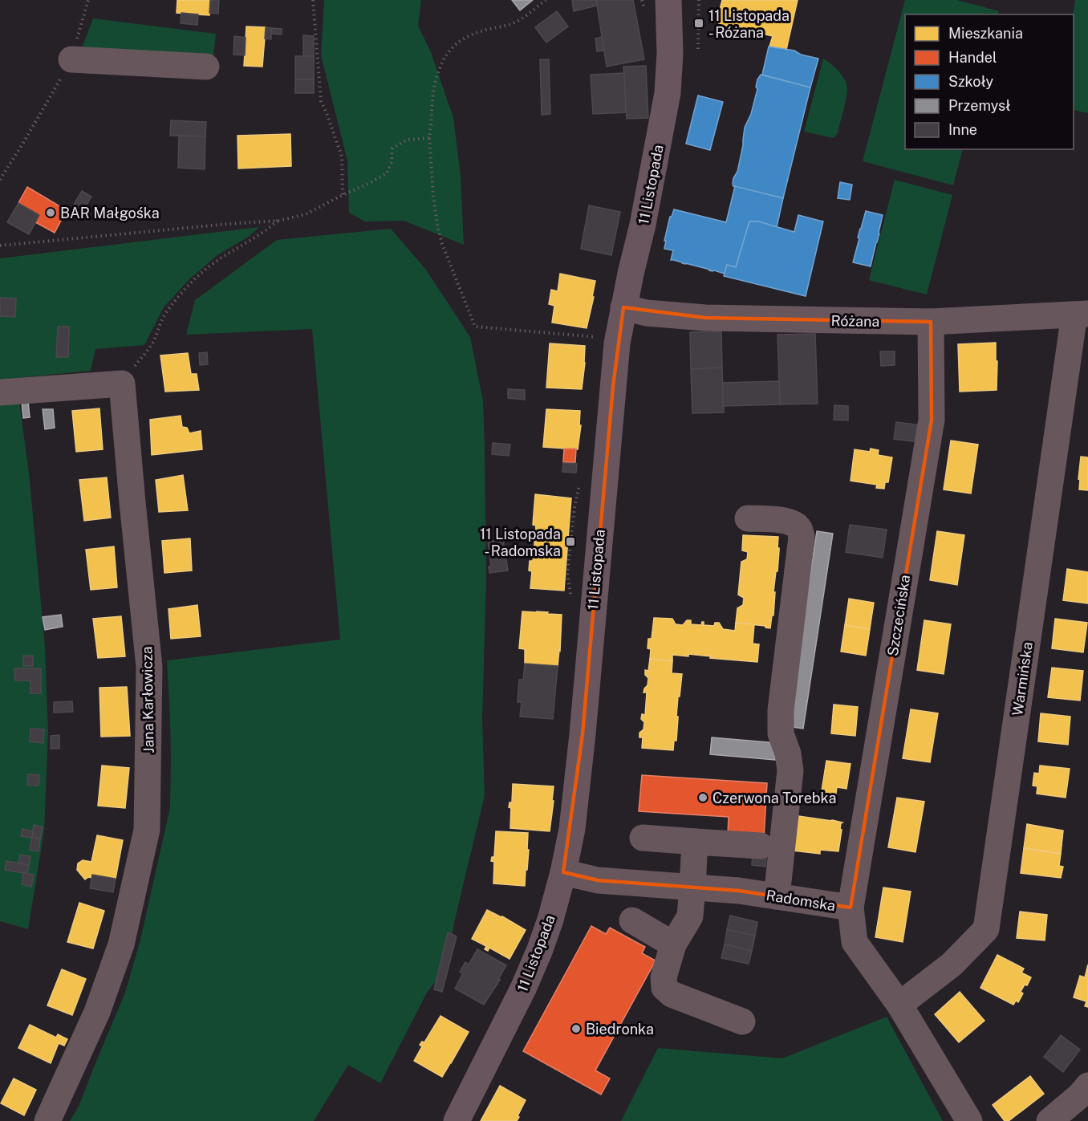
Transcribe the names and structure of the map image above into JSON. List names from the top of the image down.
{
  "streets": {
    "main road": ["11 Listopada"],
    "street": [
      "Różana",
      "Szczecińska",
      "Warmińska",
      "Jana Karłowicza",
      "Radomska"
    ]
  },
  "crossings": [
    ["11 Listopada", "Różana"],
    ["11 Listopada", "Radomska"],
    ["Różana", "Szczecińska"],
    ["Różana", "Warmińska"],
    ["Szczecińska", "Radomska"],
    ["Warmińska", "Radomska"]
  ],
  "places": {
    "transit": ["11 Listopada - Różana", "11 Listopada - Radomska"],
    "other": ["BAR Małgośka", "Czerwona Torebka", "Biedronka"]
  },
  "legend": [
    "Mieszkania",
    "Handel",
    "Szkoły",
    "Przemysł",
    "Inne"
  ]
}
